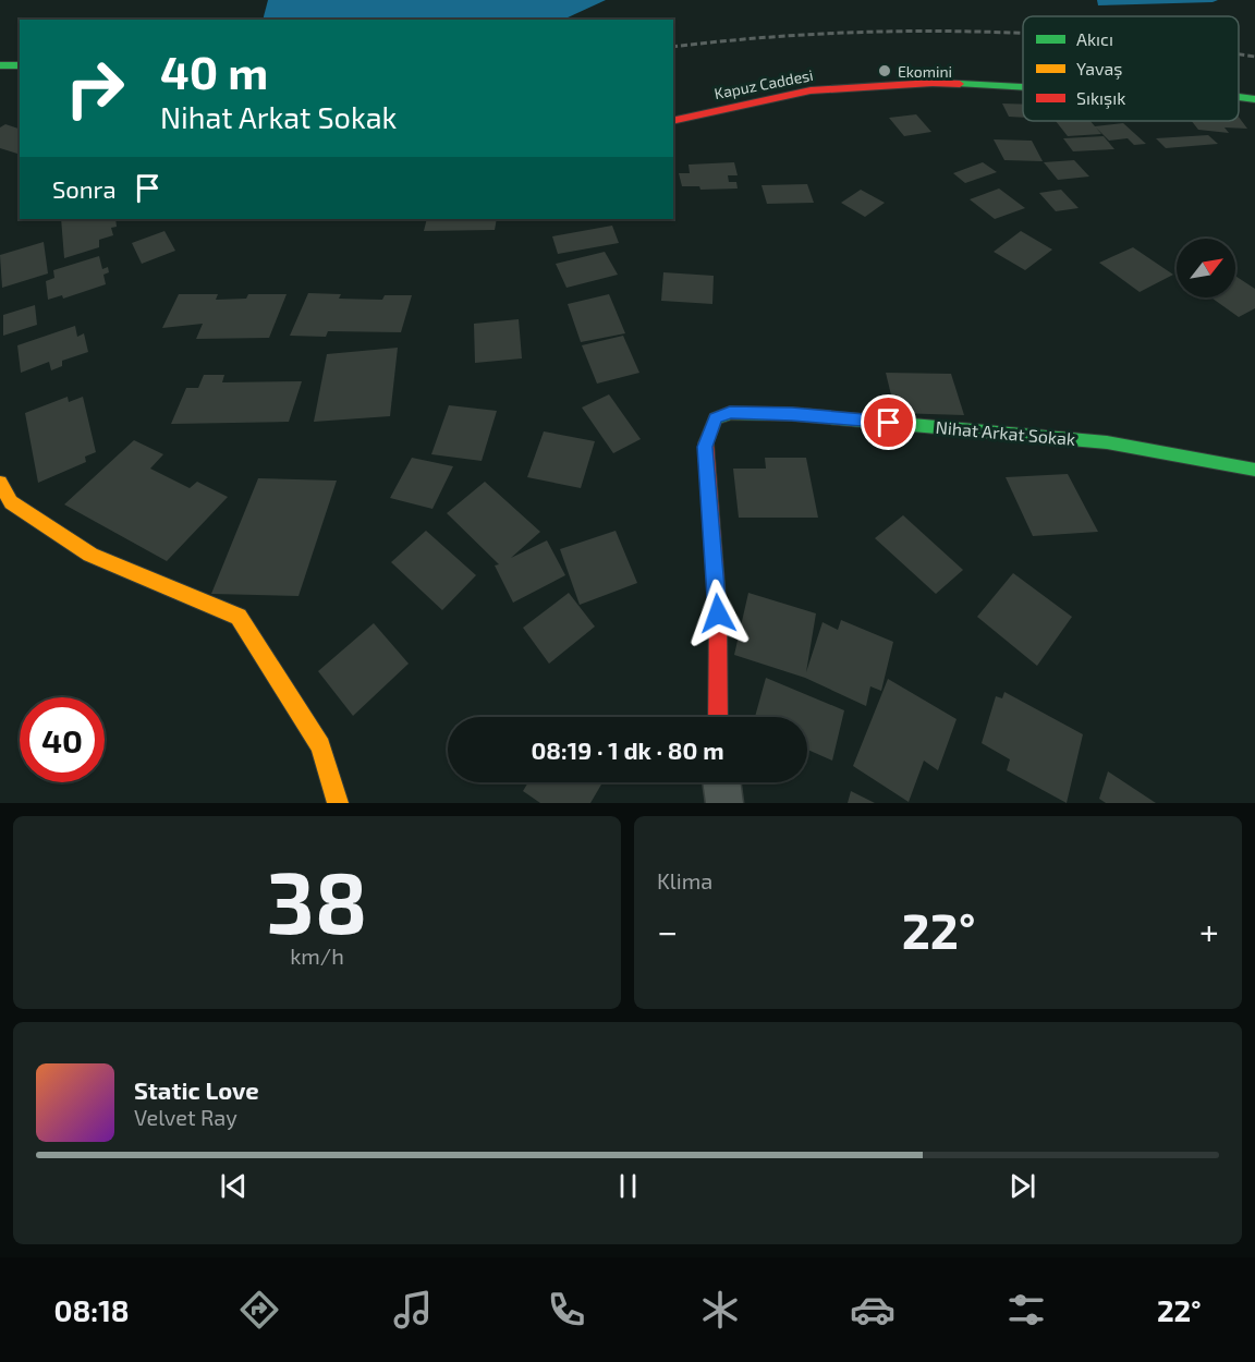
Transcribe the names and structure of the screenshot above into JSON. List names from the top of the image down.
{
  "streets": {
    "street": ["Kapuz Caddesi", "Nihat Arkat Sokak"]
  },
  "places": ["Ekomini"],
  "legend": ["Akıcı", "Yavaş", "Sıkışık"],
  "north": "top right",
  "page": {
    "turn": ["40 m", "Nihat Arkat Sokak"],
    "then": "Sonra",
    "limit": "40",
    "trip": "08:19 · 1 dk · 80 m",
    "tile": [
      ["38", "km/h"],
      "Klima"
    ],
    "heat": ["−", "22°", "+"],
    "song": ["Static Love", "Velvet Ray"],
    "tabs": ["08:18", "22°"]
  }
}
